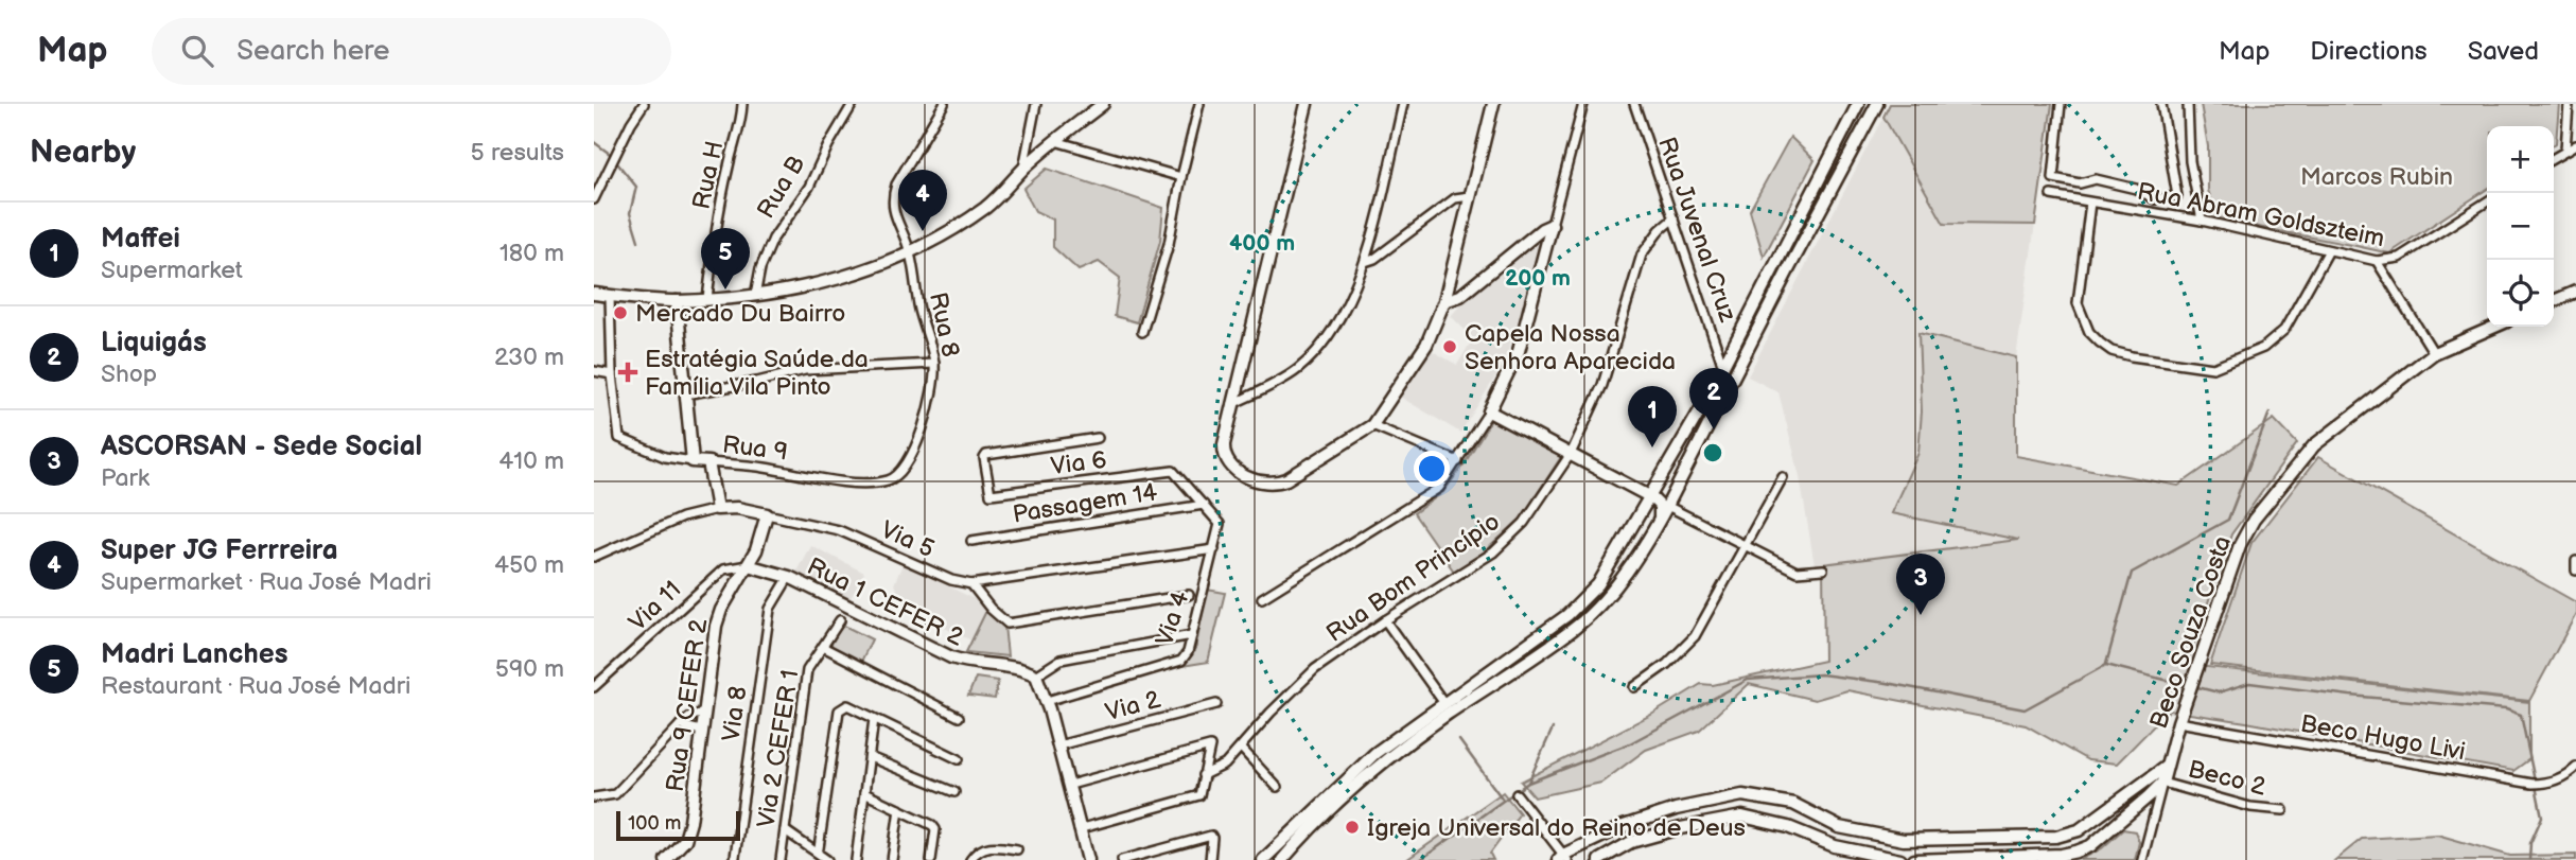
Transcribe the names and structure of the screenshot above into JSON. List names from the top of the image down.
{
  "streets": {
    "street": [
      "Rua H",
      "Rua B",
      "Rua Abram Goldszteim",
      "Rua Juvenal Cruz",
      "Rua 8",
      "Rua 9",
      "Via 6",
      "Passagem 14",
      "Via 5",
      "Rua Bom Princípio",
      "Rua 1 CEFER 2",
      "Via 11",
      "Via 4",
      "Beco Souza Costa",
      "Rua 9 CEFER 2",
      "Via 2",
      "Via 8",
      "Beco Hugo Livi",
      "Via 2 CEFER 1",
      "Beco 2"
    ]
  },
  "crossings": [
    ["Rua Juvenal Cruz", "Rua Bom Princípio"],
    ["Rua 8", "Rua 9"],
    ["Via 6", "Via 4"],
    ["Passagem 14", "Via 4"],
    ["Via 5", "Via 4"],
    ["Via 5", "Rua 9 CEFER 2"],
    ["Rua 1 CEFER 2", "Via 11"],
    ["Rua 1 CEFER 2", "Rua 9 CEFER 2"],
    ["Rua 1 CEFER 2", "Via 8"],
    ["Via 11", "Rua 9 CEFER 2"],
    ["Beco Souza Costa", "Beco Hugo Livi"],
    ["Beco Souza Costa", "Beco 2"]
  ],
  "parks": ["Marcos Rubin"],
  "places": {
    "other": ["Mercado Du Bairro", "Capela Nossa Senhora Aparecida", "Igreja Universal do Reino de Deus"],
    "health": ["Estratégia Saúde da Família Vila Pinto"]
  },
  "scale_bar": "100 m",
  "page": {
    "header": "Map",
    "search": "Search here",
    "nav": ["Map", "Directions", "Saved"],
    "heading": ["Nearby", "5 results"],
    "map_buttons": ["+", "−"],
    "pins": [
      "4",
      "5",
      "2",
      "1",
      "3"
    ],
    "list": [
      {
        "mark": "1",
        "name": "Maffei",
        "note": "Supermarket",
        "value": "180 m"
      },
      {
        "mark": "2",
        "name": "Liquigás",
        "note": "Shop",
        "value": "230 m"
      },
      {
        "mark": "3",
        "name": "ASCORSAN - Sede Social",
        "note": "Park",
        "value": "410 m"
      },
      {
        "mark": "4",
        "name": "Super JG Ferrreira",
        "note": "Supermarket · Rua José Madri",
        "value": "450 m"
      },
      {
        "mark": "5",
        "name": "Madri Lanches",
        "note": "Restaurant · Rua José Madri",
        "value": "590 m"
      }
    ],
    "scale": "100 m"
  },
  "rings": ["400 m", "200 m"]
}
